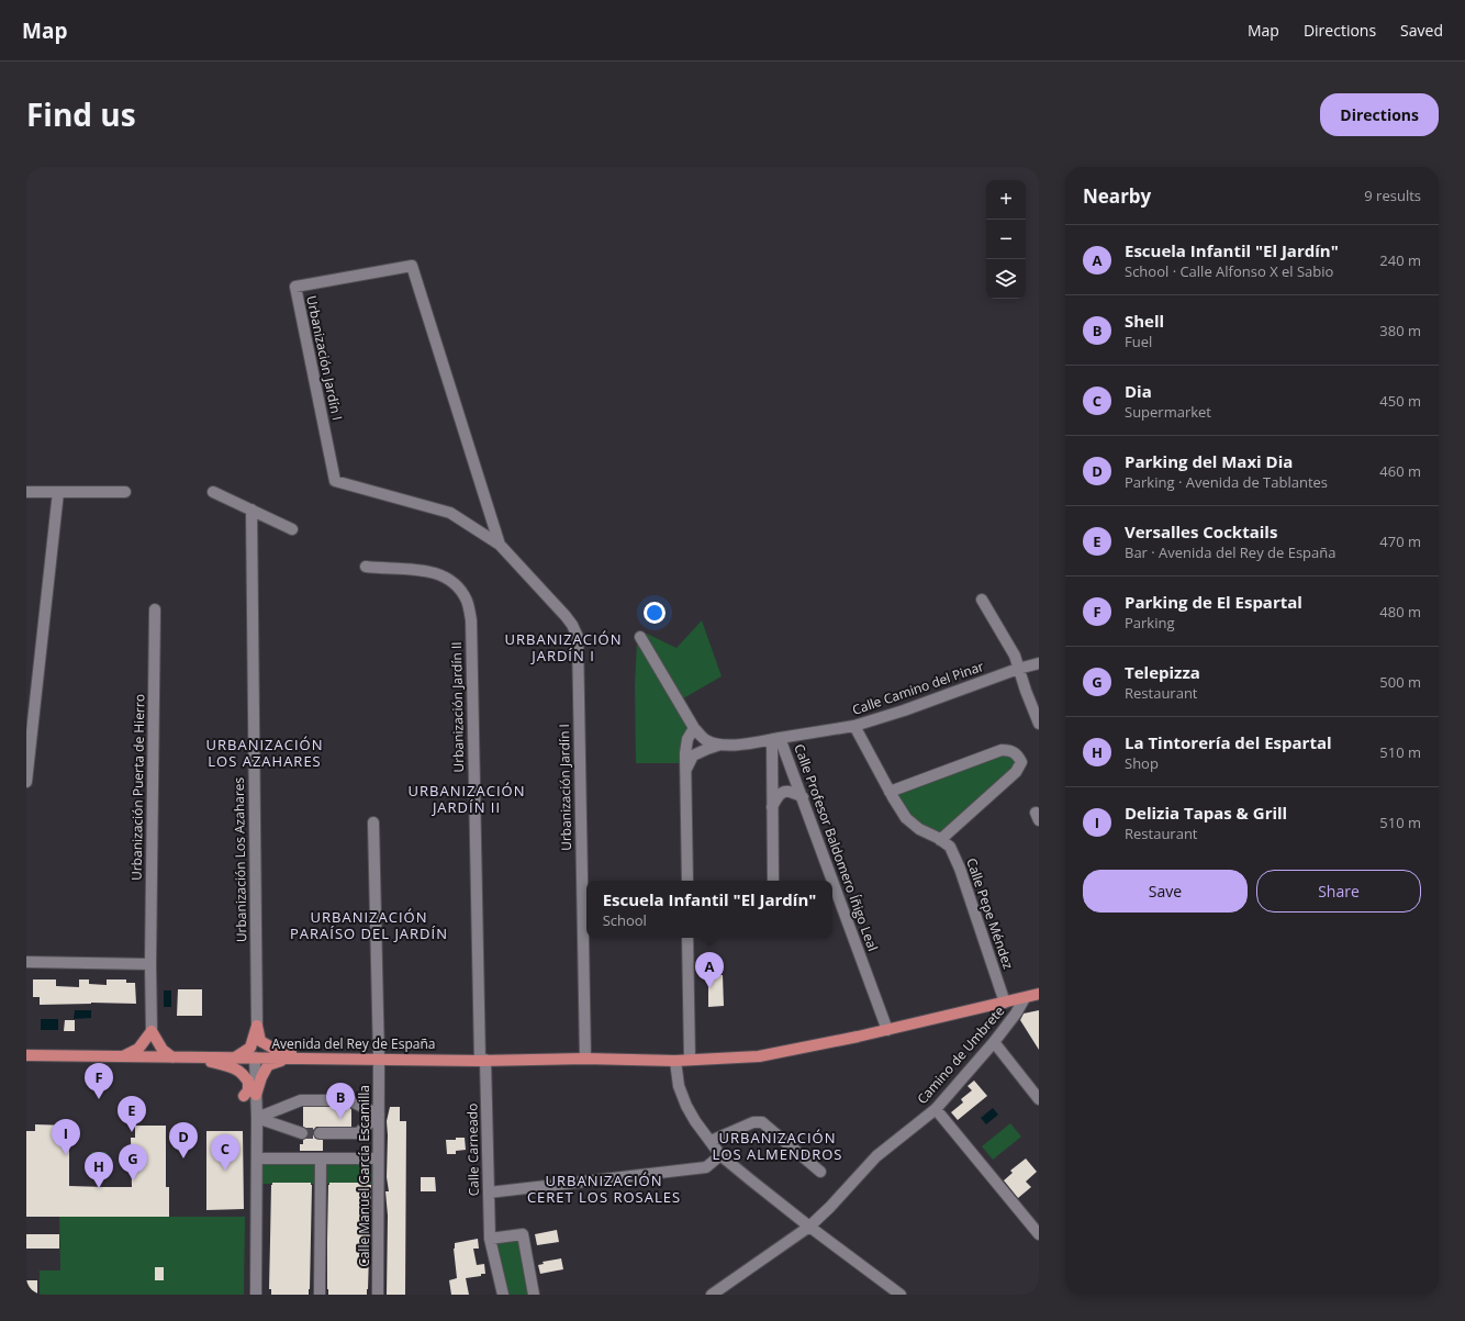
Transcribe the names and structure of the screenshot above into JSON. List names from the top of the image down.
{
  "streets": {
    "main road": ["Avenida del Rey de España"],
    "street": [
      "Urbanización Jardín I",
      "Calle Camino del Pinar",
      "Urbanización Jardín II",
      "Urbanización Puerta de Hierro",
      "Calle Profesor Baldomero Íñigo Leal",
      "Urbanización Los Azahares",
      "Calle Pepe Méndez",
      "Camino de Umbrete",
      "Calle Carneado",
      "Calle Manuel García Escamilla"
    ]
  },
  "crossings": [
    ["Urbanización Jardín I", "Avenida del Rey de España"],
    ["Calle Camino del Pinar", "Calle Profesor Baldomero Íñigo Leal"],
    ["Calle Camino del Pinar", "Calle Pepe Méndez"],
    ["Urbanización Jardín II", "Avenida del Rey de España"],
    ["Urbanización Jardín II", "Calle Carneado"],
    ["Calle Profesor Baldomero Íñigo Leal", "Avenida del Rey de España"],
    ["Calle Pepe Méndez", "Avenida del Rey de España"],
    ["Avenida del Rey de España", "Camino de Umbrete"],
    ["Avenida del Rey de España", "Calle Carneado"],
    ["Avenida del Rey de España", "Calle Manuel García Escamilla"]
  ],
  "districts": [
    "URBANIZACIÓN JARDÍN I",
    "URBANIZACIÓN LOS AZAHARES",
    "URBANIZACIÓN JARDÍN II",
    "URBANIZACIÓN PARAÍSO DEL JARDÍN",
    "URBANIZACIÓN LOS ALMENDROS",
    "URBANIZACIÓN CERET LOS ROSALES"
  ],
  "page": {
    "header": "Map",
    "nav": ["Map", "Directions", "Saved"],
    "title": "Find us",
    "buttons": [
      "Directions",
      ["Save", "Share"]
    ],
    "heading": ["Nearby", "9 results"],
    "map_buttons": ["+", "−"],
    "list": [
      {
        "mark": "A",
        "name": "Escuela Infantil \"El Jardín\"",
        "note": "School · Calle Alfonso X el Sabio",
        "value": "240 m"
      },
      {
        "mark": "B",
        "name": "Shell",
        "note": "Fuel",
        "value": "380 m"
      },
      {
        "mark": "C",
        "name": "Dia",
        "note": "Supermarket",
        "value": "450 m"
      },
      {
        "mark": "D",
        "name": "Parking del Maxi Dia",
        "note": "Parking · Avenida de Tablantes",
        "value": "460 m"
      },
      {
        "mark": "E",
        "name": "Versalles Cocktails",
        "note": "Bar · Avenida del Rey de España",
        "value": "470 m"
      },
      {
        "mark": "F",
        "name": "Parking de El Espartal",
        "note": "Parking",
        "value": "480 m"
      },
      {
        "mark": "G",
        "name": "Telepizza",
        "note": "Restaurant",
        "value": "500 m"
      },
      {
        "mark": "H",
        "name": "La Tintorería del Espartal",
        "note": "Shop",
        "value": "510 m"
      },
      {
        "mark": "I",
        "name": "Delizia Tapas & Grill",
        "note": "Restaurant",
        "value": "510 m"
      }
    ],
    "popup": ["Escuela Infantil \"El Jardín\"", "School"],
    "pins": [
      "A",
      "F",
      "B",
      "E",
      "I",
      "D",
      "C",
      "G",
      "H"
    ]
  }
}
